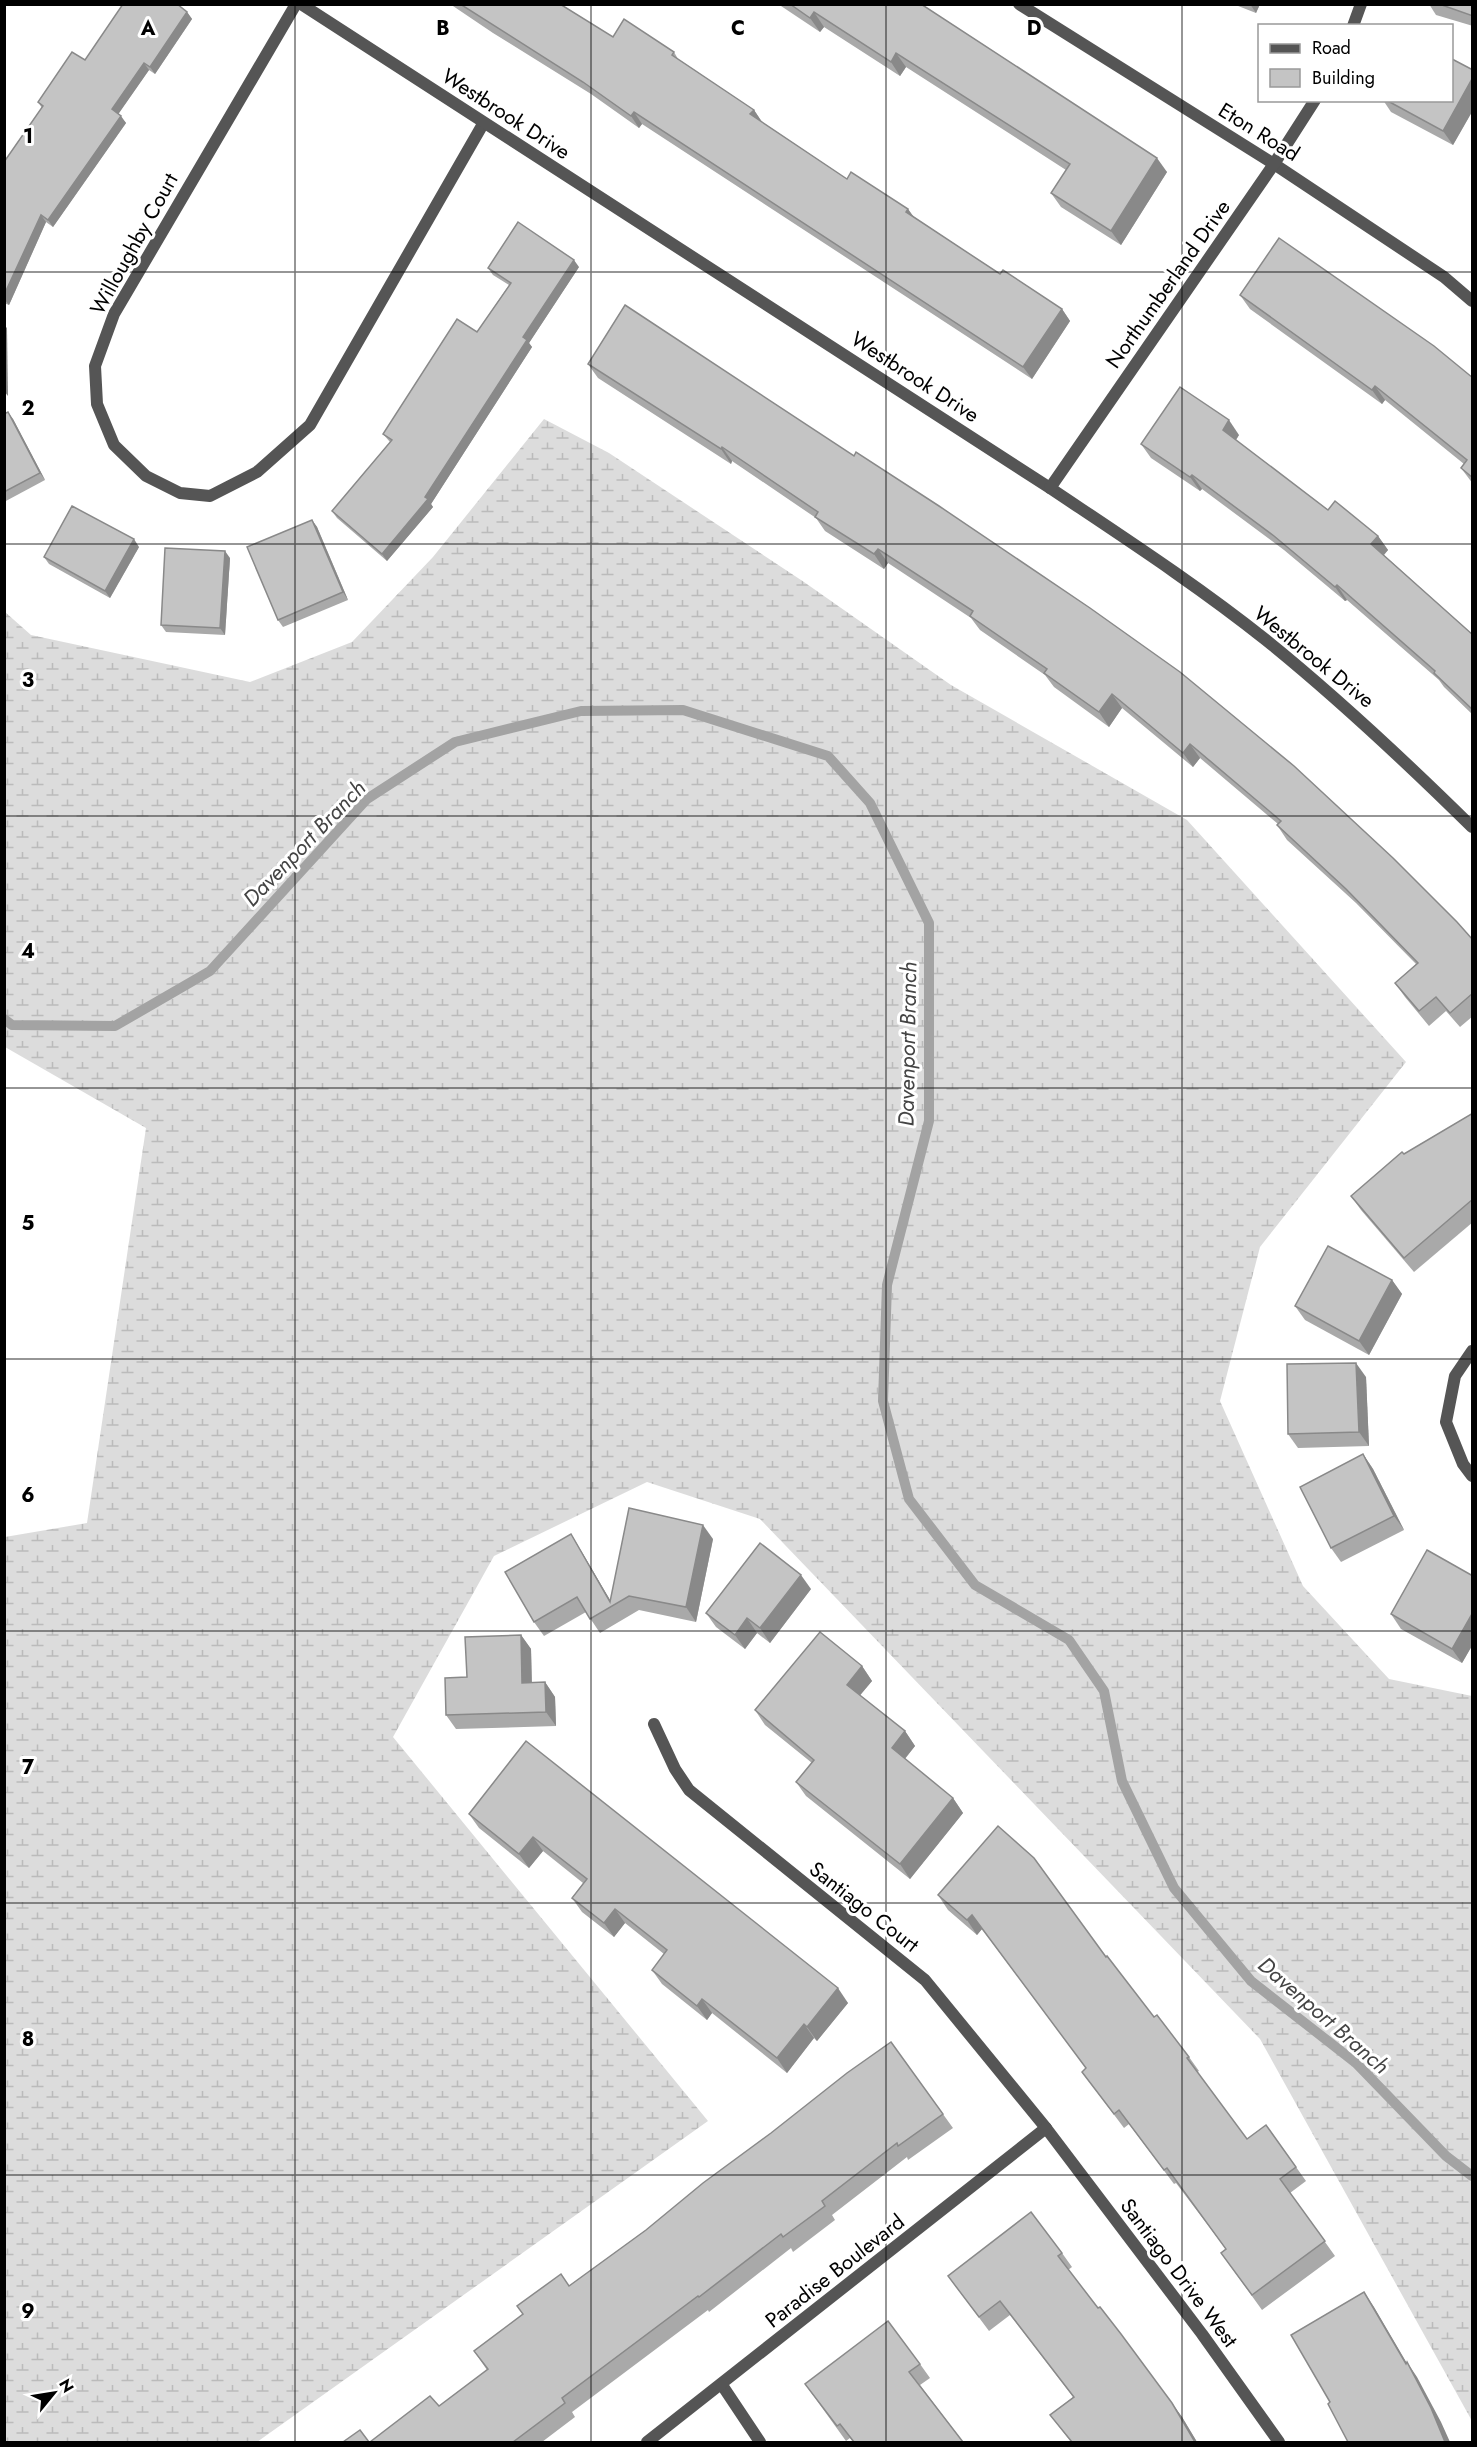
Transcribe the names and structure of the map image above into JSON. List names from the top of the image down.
{
  "streets": {
    "street": [
      "Westbrook Drive",
      "Eton Road",
      "Willoughby Court",
      "Northumberland Drive",
      "Santiago Court",
      "Paradise Boulevard",
      "Santiago Drive West"
    ]
  },
  "crossings": [
    ["Westbrook Drive", "Willoughby Court"],
    ["Westbrook Drive", "Northumberland Drive"],
    ["Eton Road", "Northumberland Drive"],
    ["Santiago Court", "Paradise Boulevard"],
    ["Santiago Court", "Santiago Drive West"],
    ["Paradise Boulevard", "Santiago Drive West"]
  ],
  "water": ["Davenport Branch"],
  "legend": ["Road", "Building"],
  "north": "top right",
  "grid": {
    "columns": [
      "A",
      "B",
      "C",
      "D"
    ],
    "rows": [
      "1",
      "2",
      "3",
      "4",
      "5",
      "6",
      "7",
      "8",
      "9"
    ]
  }
}
